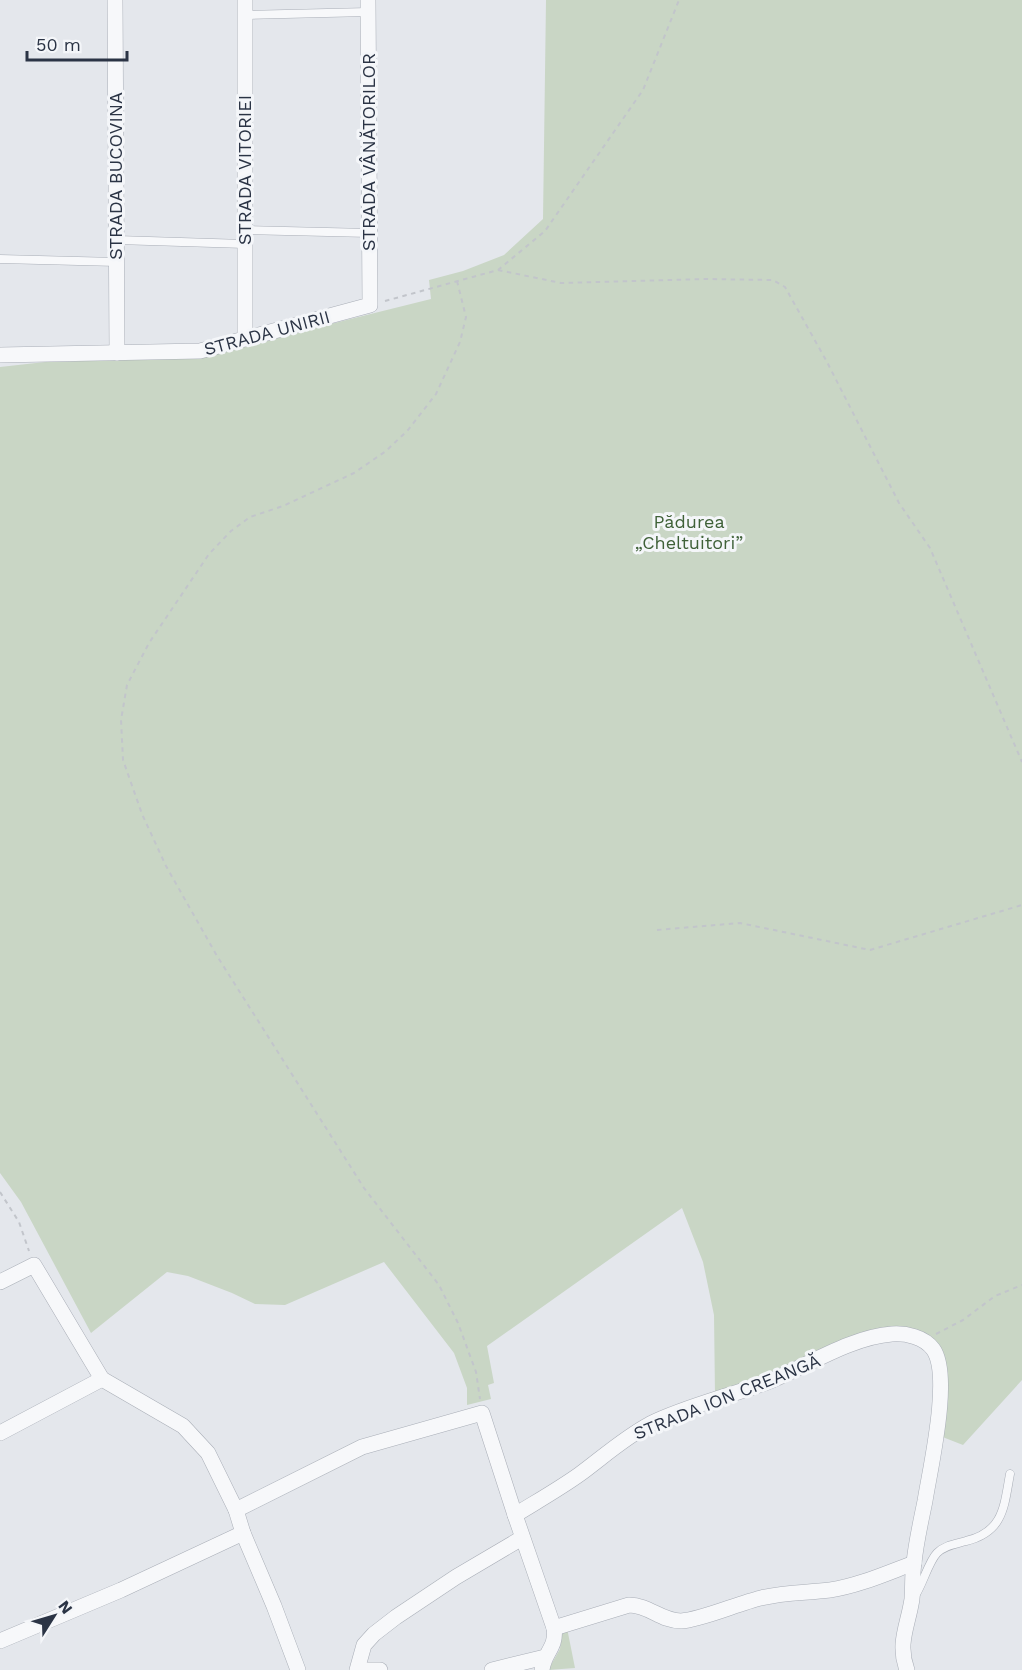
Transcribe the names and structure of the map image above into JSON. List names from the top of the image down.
{
  "streets": {
    "street": [
      "STRADA VÂNĂTORILOR",
      "STRADA VITORIEI",
      "STRADA BUCOVINA",
      "STRADA UNIRII",
      "STRADA ION CREANGĂ"
    ]
  },
  "crossings": [
    ["STRADA VÂNĂTORILOR", "STRADA UNIRII"],
    ["STRADA VITORIEI", "STRADA UNIRII"],
    ["STRADA BUCOVINA", "STRADA UNIRII"]
  ],
  "parks": ["Pădurea „Cheltuitori”"],
  "scale_bar": "50 m",
  "north": "top right"
}
